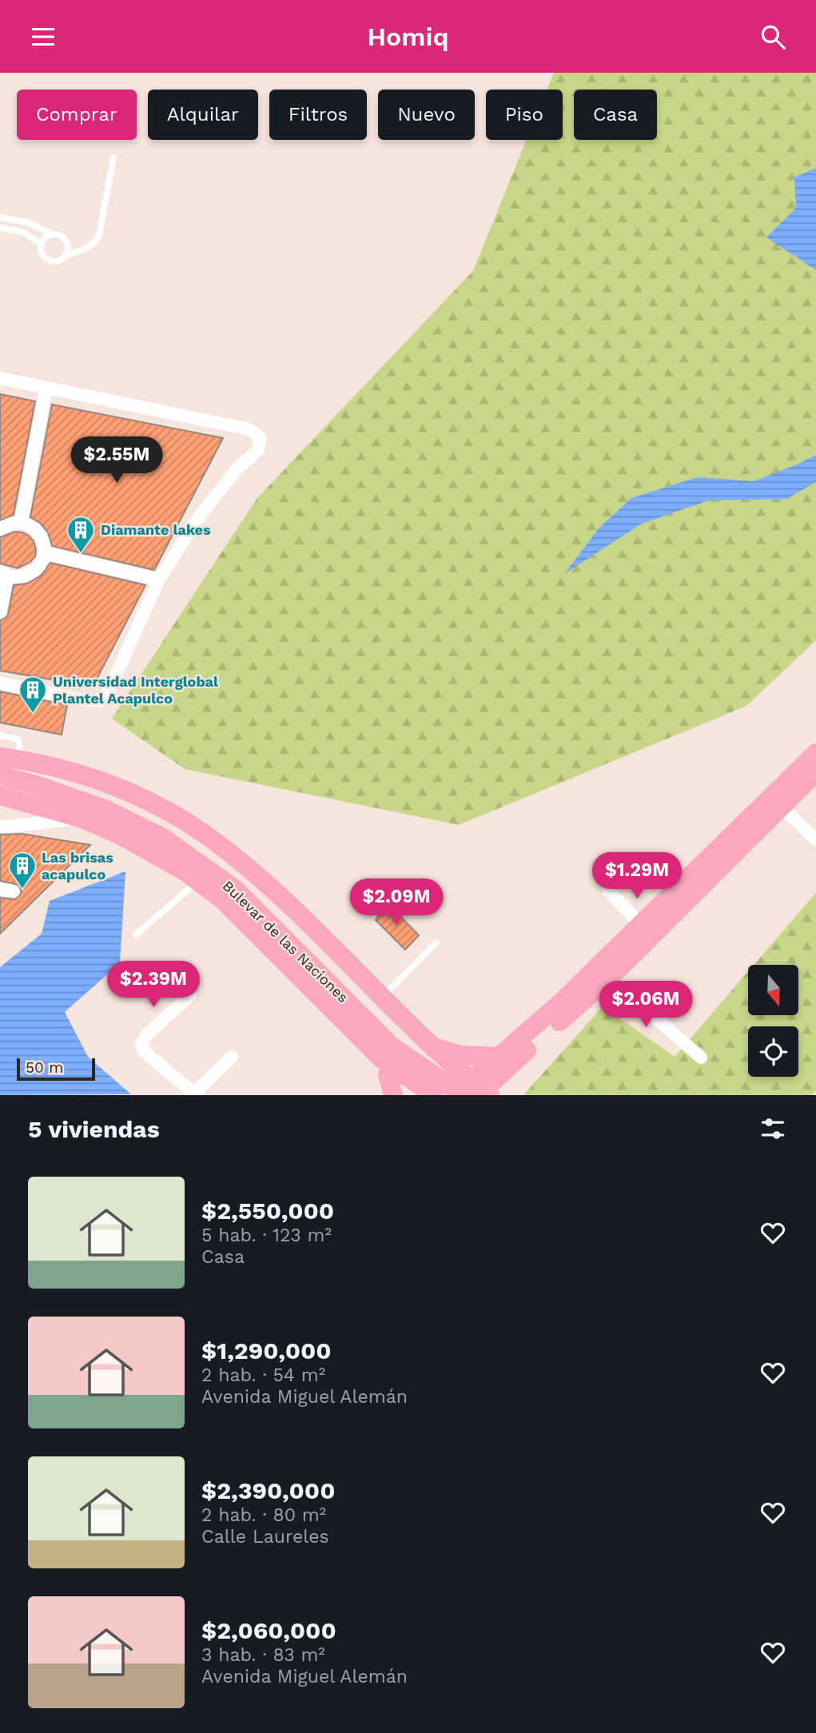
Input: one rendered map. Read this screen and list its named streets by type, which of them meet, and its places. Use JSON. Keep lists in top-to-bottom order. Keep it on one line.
{"streets":{"main road":["Bulevar de las Naciones"]},"places":{"building":["Diamante lakes","Universidad Interglobal Plantel Acapulco","Las brisas acapulco"]},"scale_bar":"50 m","north":"bottom","page":{"header":"Homiq","chip":["Comprar","Alquilar","Filtros","Nuevo","Piso","Casa"],"price":["$2.55M","$1.29M","$2.09M","$2.39M","$2.06M"],"scale":"50 m","heading":"5 viviendas","list":[{"name":"$2,550,000","note":"5 hab. · 123 m² · Casa"},{"name":"$1,290,000","note":"2 hab. · 54 m² · Avenida Miguel Alemán"},{"name":"$2,390,000","note":"2 hab. · 80 m² · Calle Laureles"},{"name":"$2,060,000","note":"3 hab. · 83 m² · Avenida Miguel Alemán"}]}}
